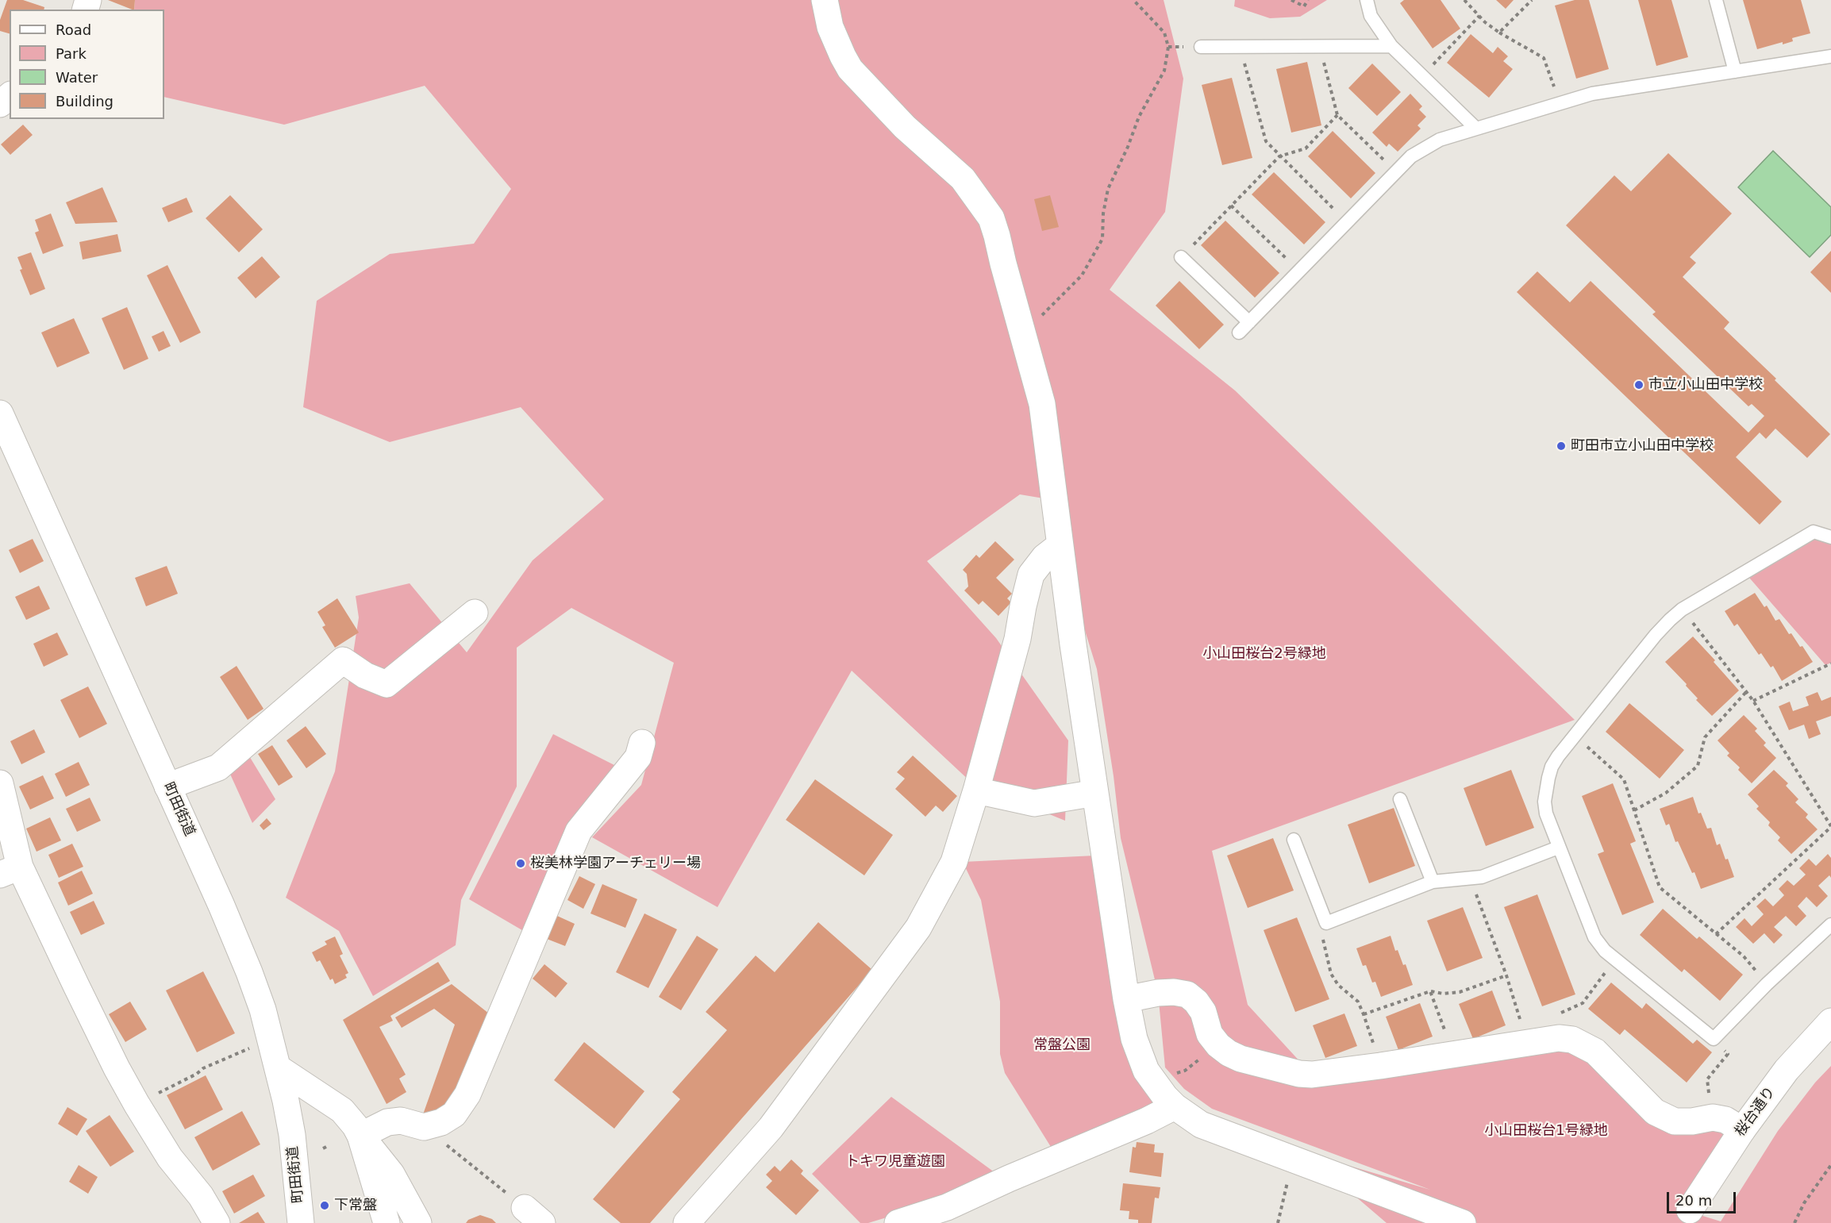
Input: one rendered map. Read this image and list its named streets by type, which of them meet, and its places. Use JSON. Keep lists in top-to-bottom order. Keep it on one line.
{"streets":{"street":["町田街道","桜台通り"]},"parks":["小山田桜台2号緑地","常盤公園","小山田桜台1号緑地","トキワ児童遊園"],"places":["市立小山田中学校","町田市立小山田中学校","桜美林学園アーチェリー場","下常盤"],"legend":["Road","Park","Water","Building"],"scale_bar":"20 m"}
